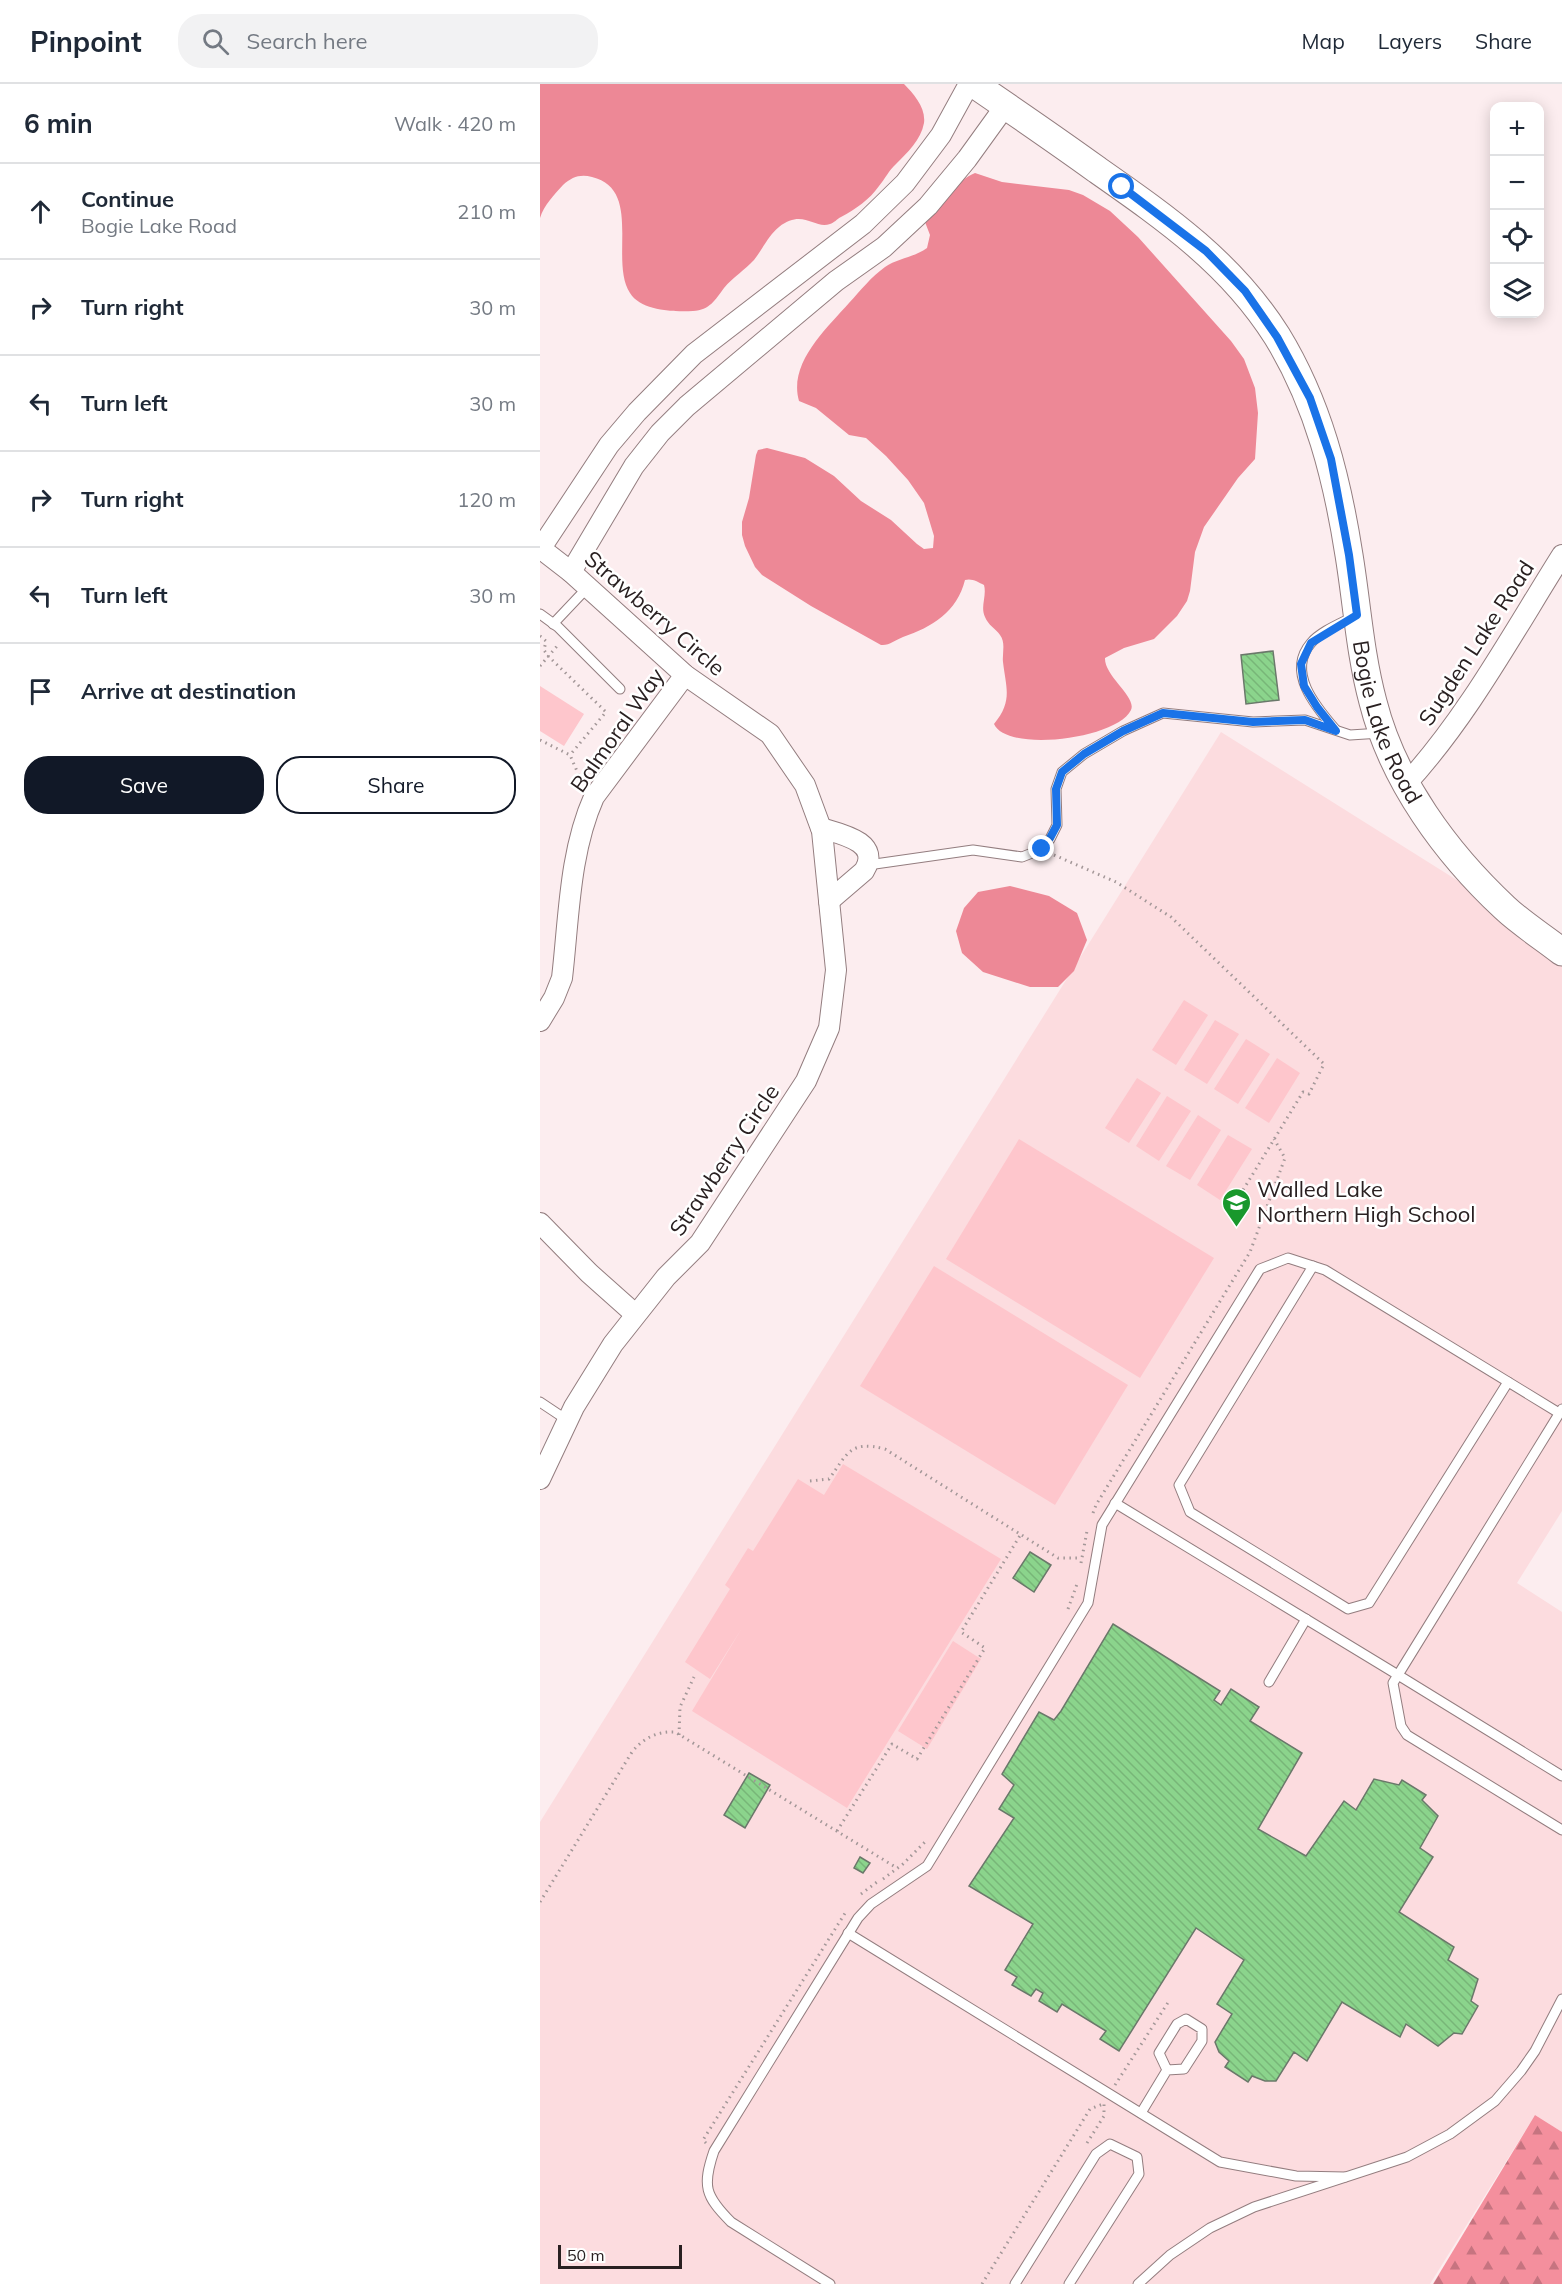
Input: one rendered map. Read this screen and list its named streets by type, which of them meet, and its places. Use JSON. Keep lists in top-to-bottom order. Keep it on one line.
{"streets":{"main road":["Bogie Lake Road"],"street":["Strawberry Circle","Sugden Lake Road","Balmoral Way"]},"crossings":[["Strawberry Circle","Balmoral Way"],["Sugden Lake Road","Bogie Lake Road"]],"places":{"school or university":["Walled Lake Northern High School"]},"scale_bar":"50 m","page":{"header":"Pinpoint","search":"Search here","nav":["Map","Layers","Share"],"heading":["6 min","Walk · 420 m"],"map_buttons":["+","−"],"list":[["Continue","Bogie Lake Road","210 m"],["Turn right","30 m"],["Turn left","30 m"],["Turn right","120 m"],["Turn left","30 m"],"Arrive at destination"],"buttons":["Save","Share"],"scale":"50 m"}}
